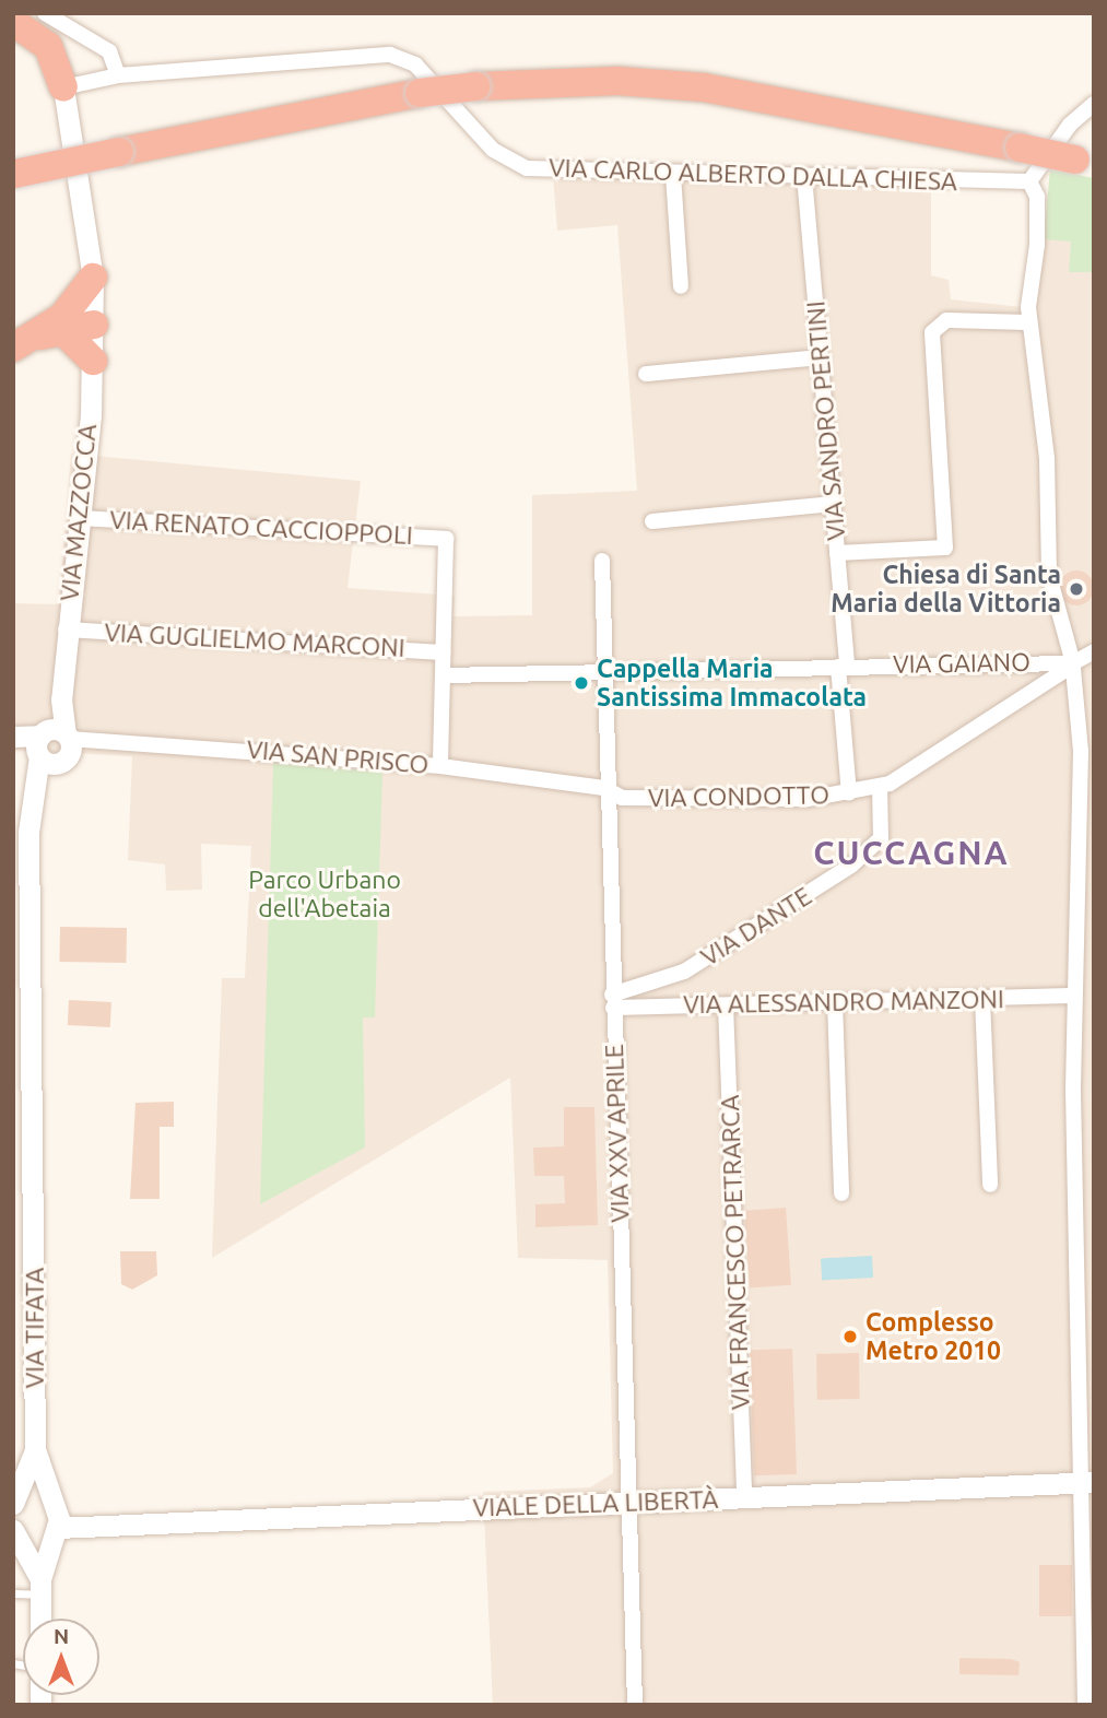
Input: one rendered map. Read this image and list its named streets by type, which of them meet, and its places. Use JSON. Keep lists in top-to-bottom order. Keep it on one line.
{"streets":{"street":["VIA CARLO ALBERTO DALLA CHIESA","VIA SANDRO PERTINI","VIA MAZZOCCA","VIA RENATO CACCIOPPOLI","VIA GUGLIELMO MARCONI","VIA GAIANO","VIA SAN PRISCO","VIA CONDOTTO","VIA DANTE","VIA ALESSANDRO MANZONI","VIA XXV APRILE","VIA FRANCESCO PETRARCA","VIA TIFATA","VIALE DELLA LIBERTÀ"]},"crossings":[["VIA CARLO ALBERTO DALLA CHIESA","VIA SANDRO PERTINI"],["VIA SANDRO PERTINI","VIA GAIANO"],["VIA SANDRO PERTINI","VIA CONDOTTO"],["VIA MAZZOCCA","VIA RENATO CACCIOPPOLI"],["VIA MAZZOCCA","VIA GUGLIELMO MARCONI"],["VIA MAZZOCCA","VIA SAN PRISCO"],["VIA MAZZOCCA","VIA TIFATA"],["VIA RENATO CACCIOPPOLI","VIA GUGLIELMO MARCONI"],["VIA GAIANO","VIA CONDOTTO"],["VIA GAIANO","VIA XXV APRILE"],["VIA SAN PRISCO","VIA CONDOTTO"],["VIA SAN PRISCO","VIA XXV APRILE"],["VIA SAN PRISCO","VIA TIFATA"],["VIA CONDOTTO","VIA DANTE"],["VIA CONDOTTO","VIA XXV APRILE"],["VIA DANTE","VIA ALESSANDRO MANZONI"],["VIA DANTE","VIA XXV APRILE"],["VIA ALESSANDRO MANZONI","VIA XXV APRILE"],["VIA ALESSANDRO MANZONI","VIA FRANCESCO PETRARCA"],["VIA XXV APRILE","VIALE DELLA LIBERTÀ"],["VIA FRANCESCO PETRARCA","VIALE DELLA LIBERTÀ"],["VIA TIFATA","VIALE DELLA LIBERTÀ"]],"districts":["CUCCAGNA"],"parks":["Parco Urbano dell'Abetaia"],"places":["Chiesa di Santa Maria della Vittoria","Cappella Maria Santissima Immacolata","Complesso Metro 2010"],"north":"top"}
